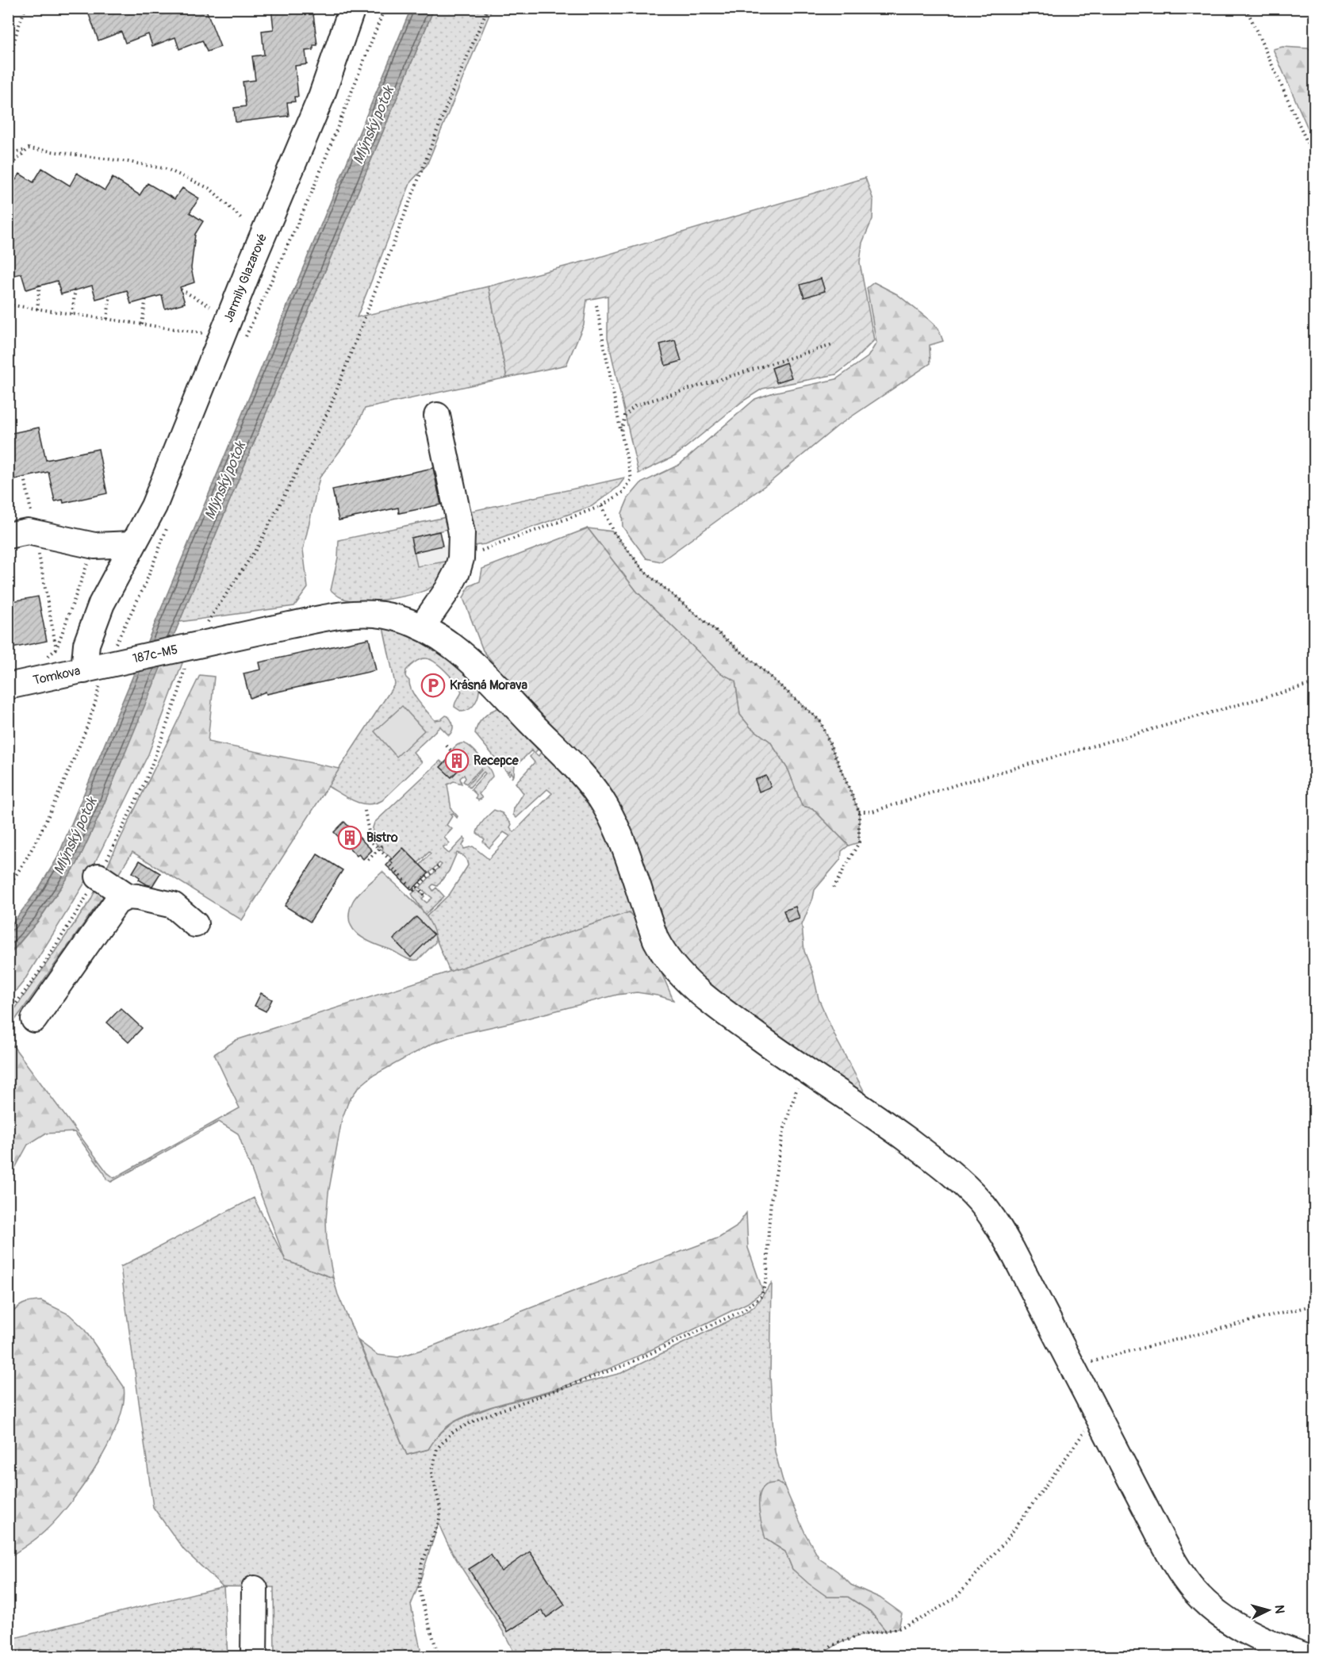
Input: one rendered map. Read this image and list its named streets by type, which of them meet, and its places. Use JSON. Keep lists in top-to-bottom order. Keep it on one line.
{"streets":{"street":["Jarmily Glazarové","187c-M5","Tomkova"]},"crossings":[["Jarmily Glazarové","187c-M5"],["Jarmily Glazarové","Tomkova"],["187c-M5","Tomkova"]],"water":["Mlýnský potok"],"places":{"parking":["Krásná Morava"],"building":["Recepce","Bistro"]},"north":"right"}
